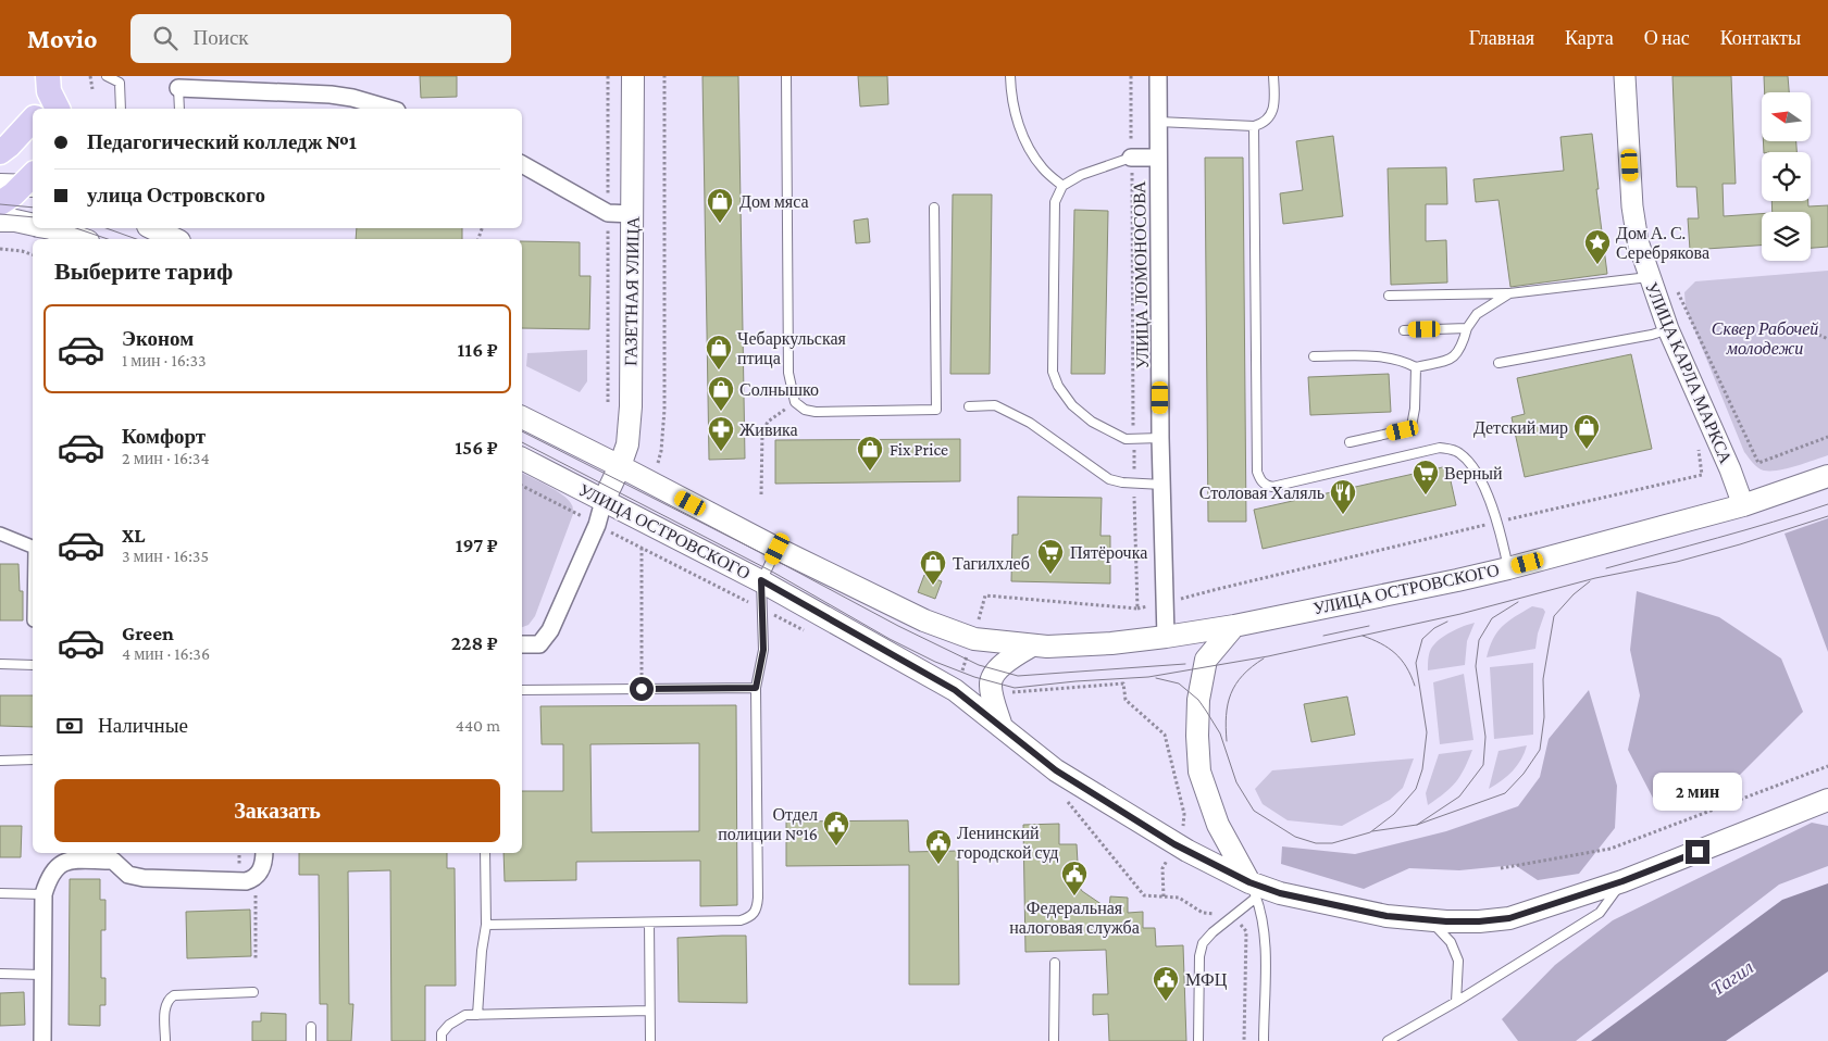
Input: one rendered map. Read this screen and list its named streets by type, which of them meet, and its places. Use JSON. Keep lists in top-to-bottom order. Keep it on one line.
{"streets":{"main road":["ГАЗЕТНАЯ УЛИЦА","УЛИЦА ОСТРОВСКОГО"],"street":["УЛИЦА ЛОМОНОСОВА","УЛИЦА КАРЛА МАРКСА"]},"crossings":[["УЛИЦА ЛОМОНОСОВА","УЛИЦА ОСТРОВСКОГО"],["ГАЗЕТНАЯ УЛИЦА","УЛИЦА ОСТРОВСКОГО"],["УЛИЦА КАРЛА МАРКСА","УЛИЦА ОСТРОВСКОГО"]],"water":["Тагил"],"parks":["Сквер Рабочей молодежи"],"places":{"shop":["Дом мяса","Чебаркульская птица","Солнышко","Детский мир","Fix Price","Тагилхлеб"],"place":["Дом А. С. Серебрякова"],"pharmacy":["Живика"],"supermarket":["Верный","Пятёрочка"],"restaurant":["Столовая Халяль"],"public building":["Отдел полиции №16","Ленинский городской суд","Федеральная налоговая служба","МФЦ"]},"north":"left","page":{"header":"Movio","search":"Поиск","nav":["Главная","Карта","О нас","Контакты"],"banner":["Педагогический колледж №1","улица Островского"],"heading":"Выберите тариф","list":[{"name":"Эконом","note":"1 мин · 16:33","value":"116 ₽"},{"name":"Комфорт","note":"2 мин · 16:34","value":"156 ₽"},{"name":"XL","note":"3 мин · 16:35","value":"197 ₽"},{"name":"Green","note":"4 мин · 16:36","value":"228 ₽"}],"pay":["Наличные","440 m"],"buttons":"Заказать","bubble":"2 мин"}}
